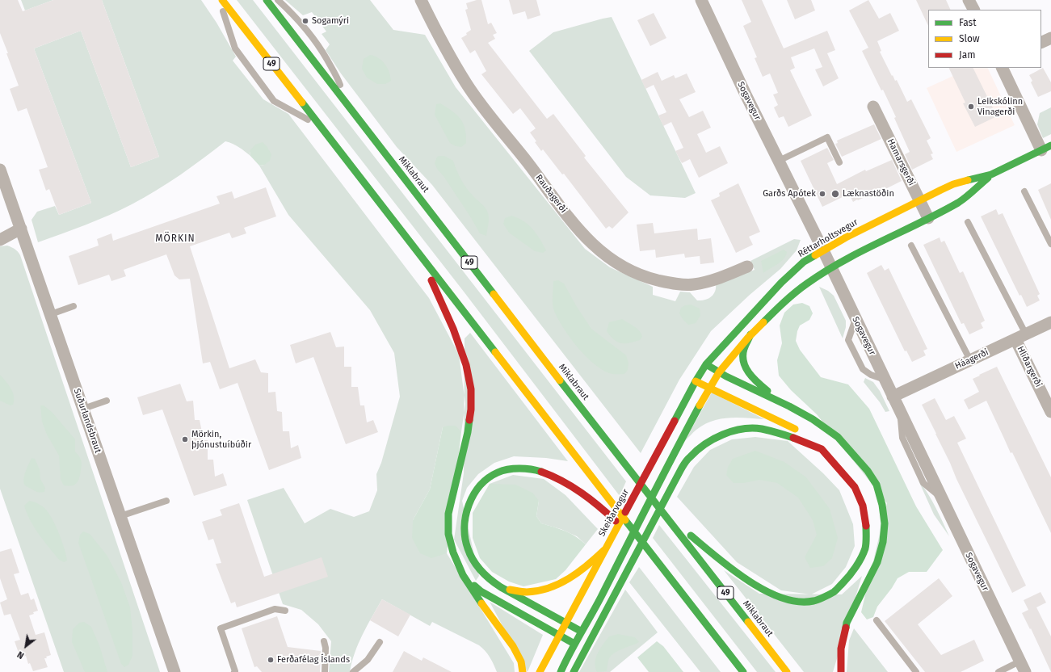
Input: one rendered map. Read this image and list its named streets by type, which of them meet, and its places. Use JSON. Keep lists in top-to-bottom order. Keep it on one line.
{"streets":{"main road":["49","Miklabraut","Réttarholtsvegur","Skeiðarvogur"],"street":["Sogavegur","Hamarsgerði","Rauðagerði","Háagerði","Hlíðargerði","Suðurlandsbraut"]},"crossings":[["Sogavegur","Réttarholtsvegur"],["Sogavegur","Háagerði"],["Hamarsgerði","Réttarholtsvegur"],["Réttarholtsvegur","Skeiðarvogur"],["Háagerði","Hlíðargerði"]],"districts":["MÖRKIN"],"places":["Sogamýri","Leikskólinn Vinagerði","Garðs Apótek","Læknastöðin","Mörkin, þjónustuíbúðir","Ferðafélag Íslands"],"legend":["Fast","Slow","Jam"],"north":"bottom left"}
